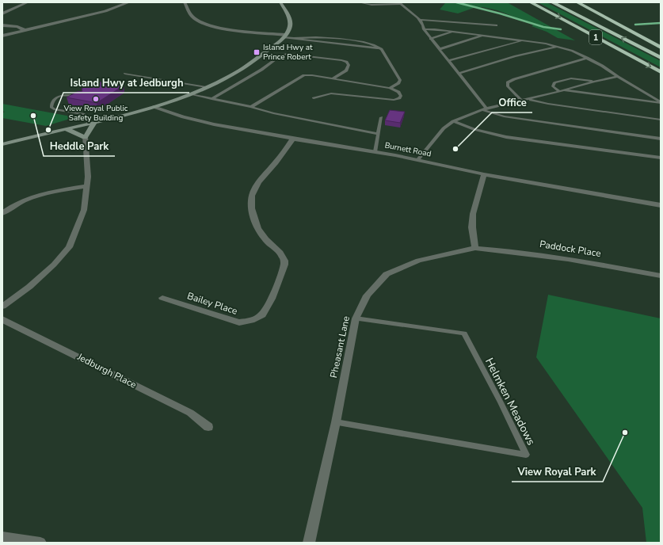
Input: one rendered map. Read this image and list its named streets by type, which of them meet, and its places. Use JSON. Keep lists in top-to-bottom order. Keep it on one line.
{"streets":{"highway":["1"],"street":["Burnett Road","Paddock Place","Bailey Place","Pheasant Lane","Jedburgh Place"],"lane":["Helmken Meadows"]},"crossings":[["Burnett Road","Bailey Place"],["Paddock Place","Pheasant Lane"],["Pheasant Lane","Helmken Meadows"]],"places":{"transit":["Island Hwy at Prince Robert"],"other":["View Royal Public Safety Building","Heddle Park","Island Hwy at Jedburgh","Office","View Royal Park"]}}
